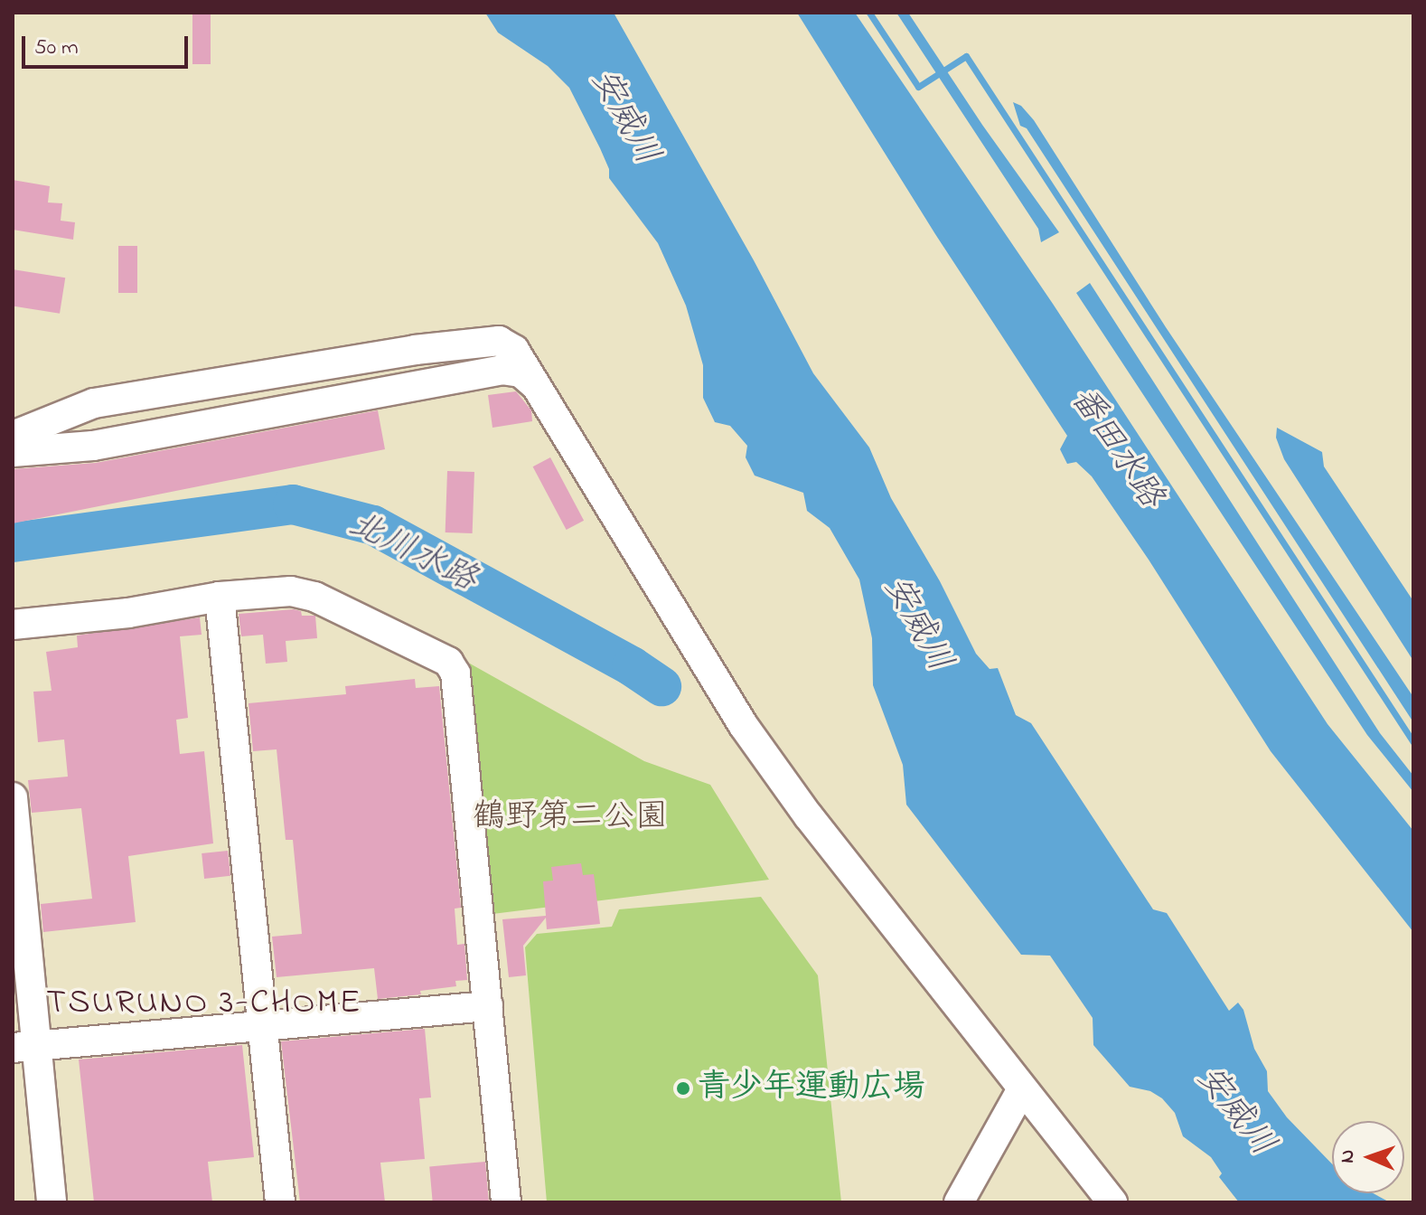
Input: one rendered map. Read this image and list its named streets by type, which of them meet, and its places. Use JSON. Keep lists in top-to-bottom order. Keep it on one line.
{"districts":["TSURUNO 3-CHOME"],"water":["安威川","番田水路","北川水路"],"parks":["鶴野第二公園"],"places":["青少年運動広場"],"scale_bar":"50 m","north":"left"}
